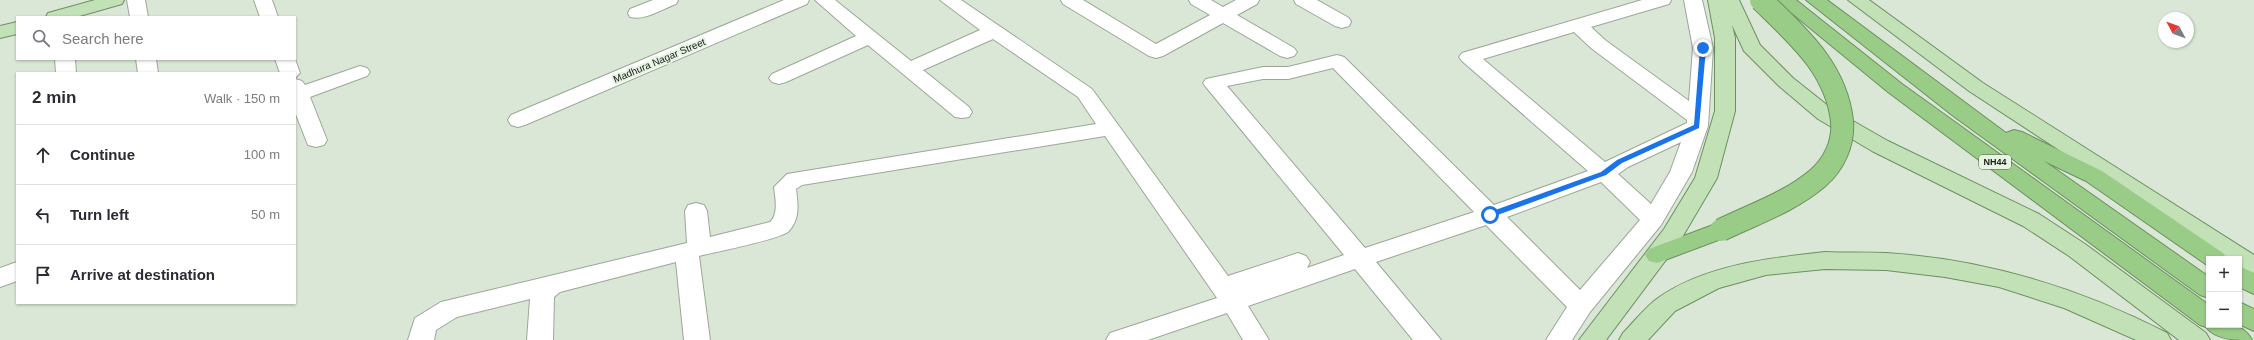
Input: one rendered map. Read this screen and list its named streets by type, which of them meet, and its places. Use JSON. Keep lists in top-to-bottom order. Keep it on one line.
{"streets":{"highway":["NH44"],"street":["Madhura Nagar Street"]},"north":"top left","page":{"search":"Search here","heading":["2 min","Walk · 150 m"],"list":[["Continue","100 m"],["Turn left","50 m"],"Arrive at destination"],"map_buttons":["+","−"]}}
